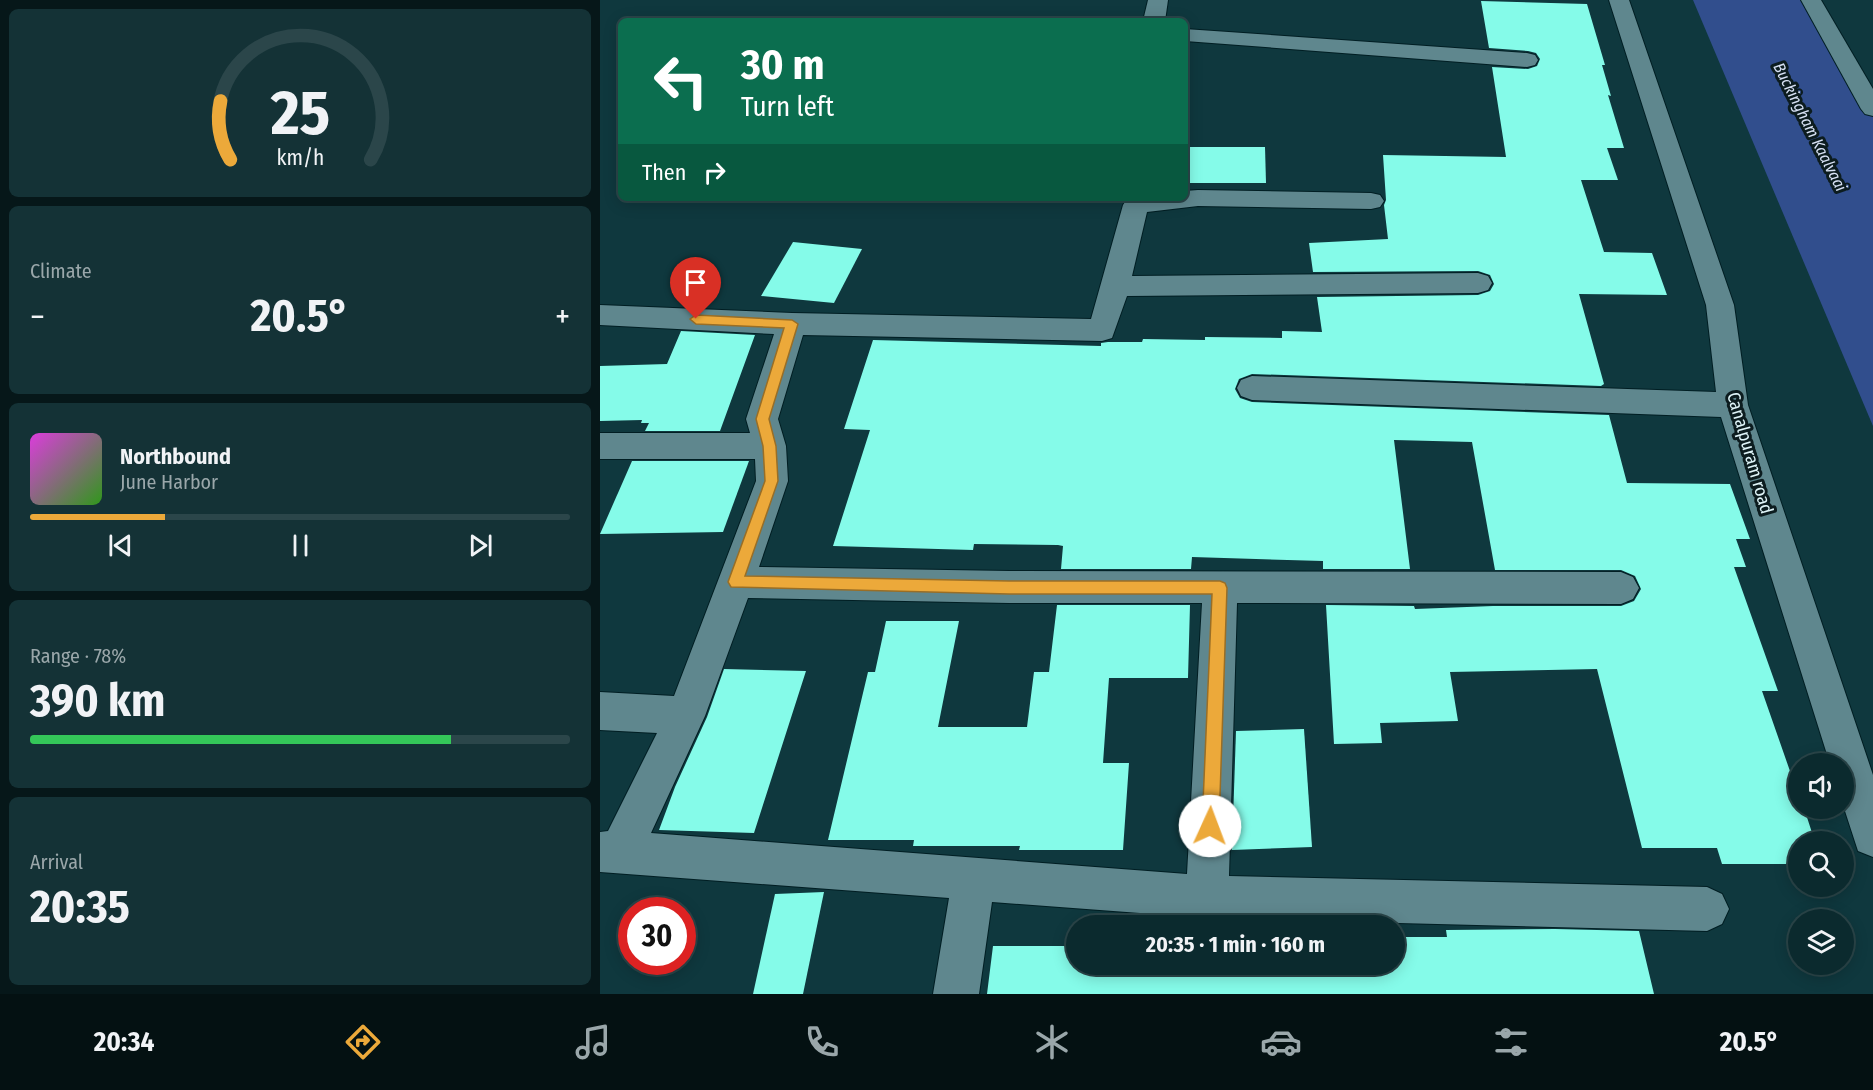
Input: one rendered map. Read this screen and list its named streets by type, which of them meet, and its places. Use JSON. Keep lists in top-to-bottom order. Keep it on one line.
{"streets":{"street":["Canalpuram road"]},"water":["Buckingham Kaalvaai"],"page":{"turn":["30 m","Turn left"],"then":"Then","tile":["Climate",["Range · 78%","390 km"],["Arrival","20:35"]],"heat":["−","20.5°","+"],"song":["Northbound","June Harbor"],"limit":"30","trip":"20:35 · 1 min · 160 m","tabs":["20:34","20.5°"],"gauge":["25","km/h"]}}
